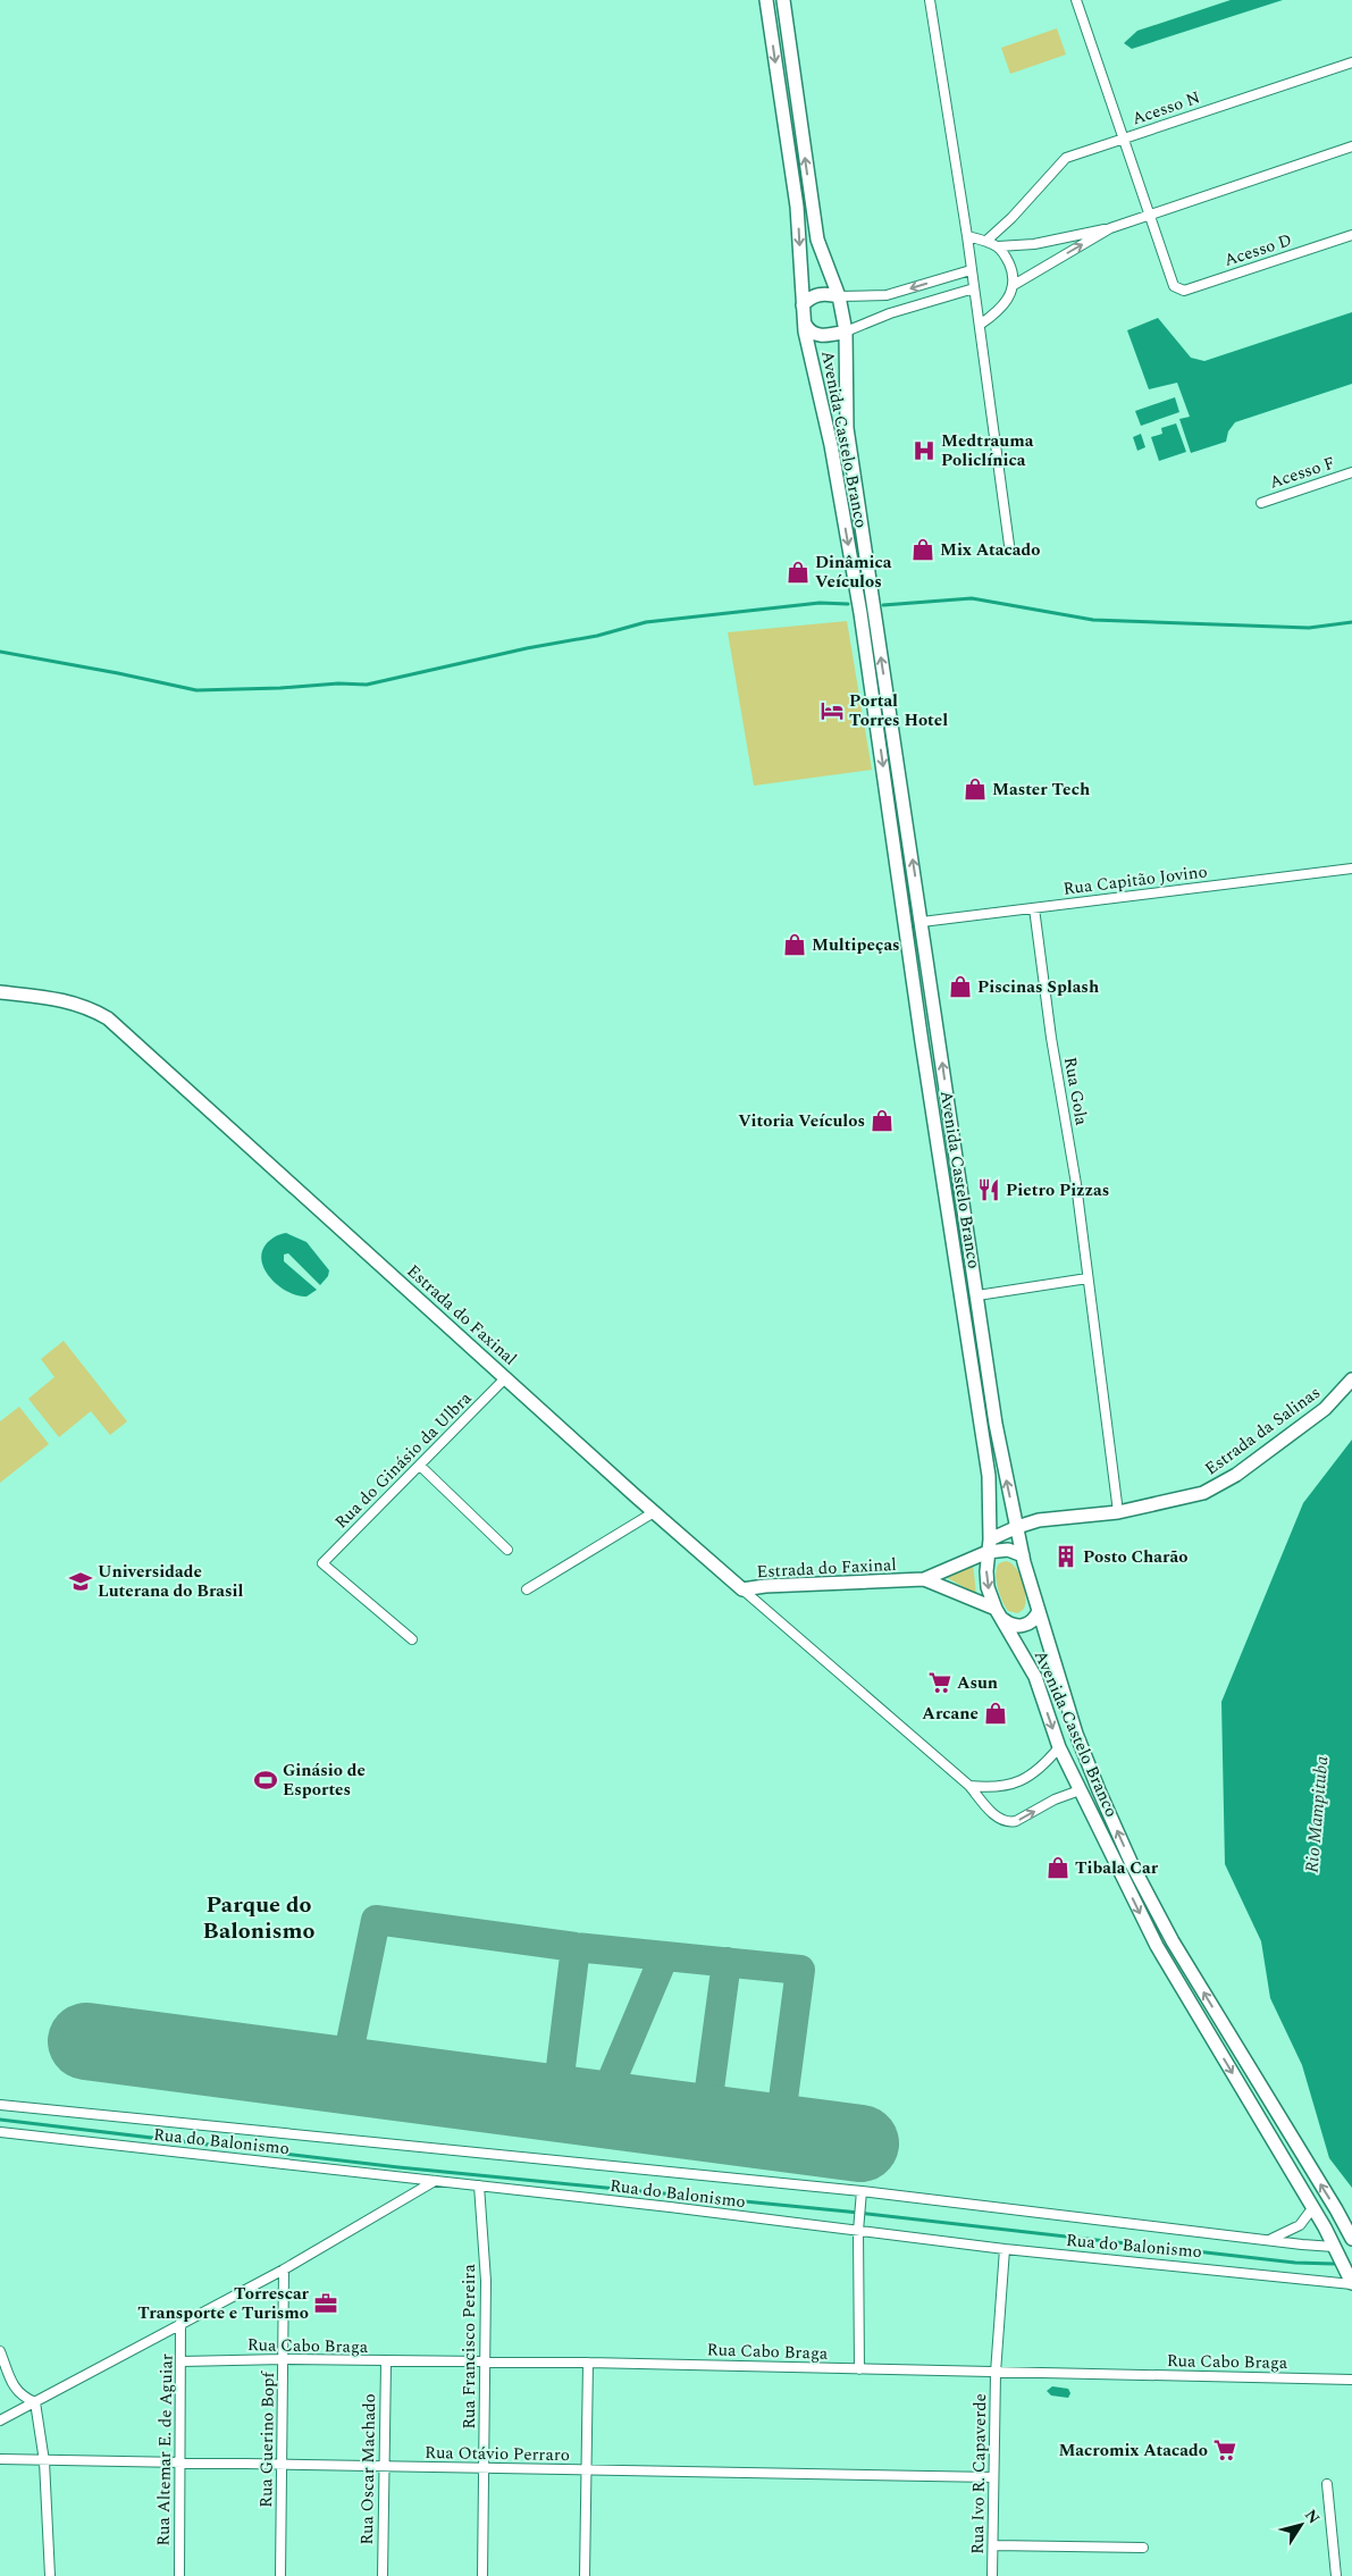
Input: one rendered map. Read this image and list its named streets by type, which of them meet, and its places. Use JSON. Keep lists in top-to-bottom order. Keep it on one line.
{"streets":{"main road":["Avenida Castelo Branco","Estrada do Faxinal","Estrada da Salinas"],"street":["Acesso N","Acesso D","Acesso F","Rua Capitão Jovino","Rua Gola","Rua do Ginásio da Ulbra","Rua do Balonismo","Rua Cabo Braga","Rua Francisco Pereira","Rua Guerino Bopf","Rua Altemar E. de Aguiar","Rua Otávio Perraro","Rua Oscar Machado","Rua Ivo R. Capaverde"]},"crossings":[["Avenida Castelo Branco","Rua Capitão Jovino"],["Avenida Castelo Branco","Estrada da Salinas"],["Avenida Castelo Branco","Rua do Balonismo"],["Rua Capitão Jovino","Rua Gola"],["Rua Gola","Estrada da Salinas"],["Estrada do Faxinal","Estrada da Salinas"],["Estrada do Faxinal","Rua do Ginásio da Ulbra"],["Rua do Balonismo","Rua Francisco Pereira"],["Rua do Balonismo","Rua Ivo R. Capaverde"],["Rua Cabo Braga","Rua Francisco Pereira"],["Rua Cabo Braga","Rua Guerino Bopf"],["Rua Cabo Braga","Rua Altemar E. de Aguiar"],["Rua Cabo Braga","Rua Oscar Machado"],["Rua Cabo Braga","Rua Ivo R. Capaverde"],["Rua Francisco Pereira","Rua Otávio Perraro"],["Rua Guerino Bopf","Rua Otávio Perraro"],["Rua Altemar E. de Aguiar","Rua Otávio Perraro"],["Rua Otávio Perraro","Rua Oscar Machado"],["Rua Otávio Perraro","Rua Ivo R. Capaverde"]],"districts":["Parque do Balonismo"],"water":["Rio Mampituba"],"places":{"hospital":["Medtrauma Policlínica"],"shop":["Mix Atacado","Dinâmica Veículos","Master Tech","Multipeças","Piscinas Splash","Vitoria Veículos","Arcane","Tibala Car"],"hotel":["Portal Torres Hotel"],"restaurant":["Pietro Pizzas"],"building":["Posto Charão"],"school or university":["Universidade Luterana do Brasil"],"supermarket":["Asun","Macromix Atacado"],"sports":["Ginásio de Esportes"],"office":["Torrescar Transporte e Turismo"]},"north":"top right"}
